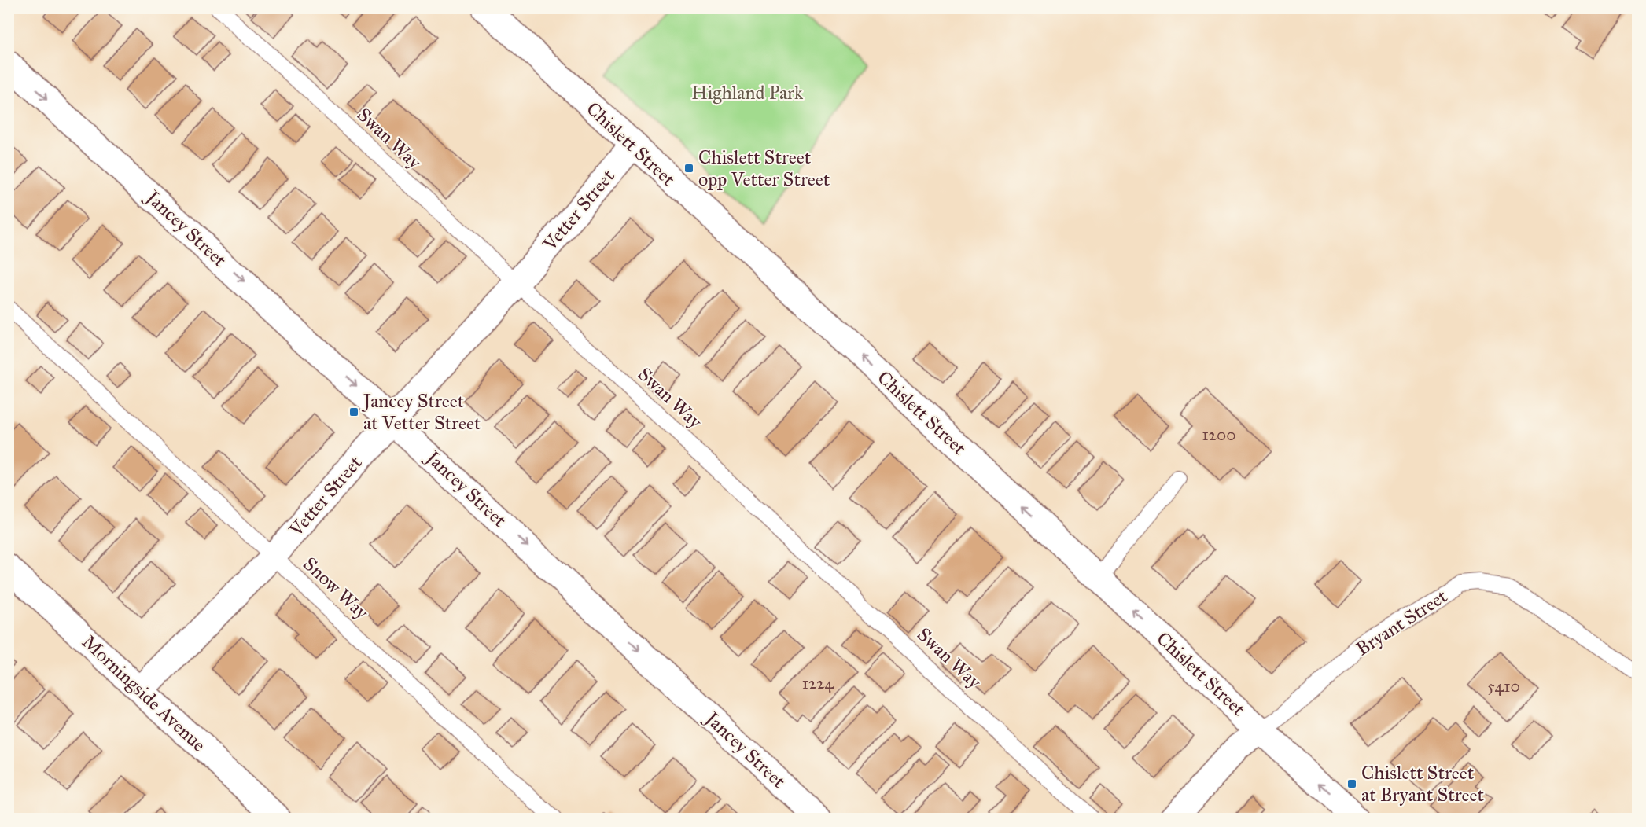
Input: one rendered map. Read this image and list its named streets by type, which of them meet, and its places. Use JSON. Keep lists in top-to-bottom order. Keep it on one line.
{"streets":{"street":["Chislett Street","Vetter Street","Jancey Street","Bryant Street","Morningside Avenue"],"lane":["Swan Way","Snow Way"]},"crossings":[["Swan Way","Vetter Street"],["Chislett Street","Vetter Street"],["Chislett Street","Bryant Street"],["Vetter Street","Jancey Street"],["Vetter Street","Snow Way"],["Vetter Street","Morningside Avenue"]],"one_way":["Chislett Street","Jancey Street"],"parks":["Highland Park"],"places":{"transit":["Chislett Street opp Vetter Street","Jancey Street at Vetter Street","Chislett Street at Bryant Street"]},"house_numbers":["1200","1224","5410"]}
